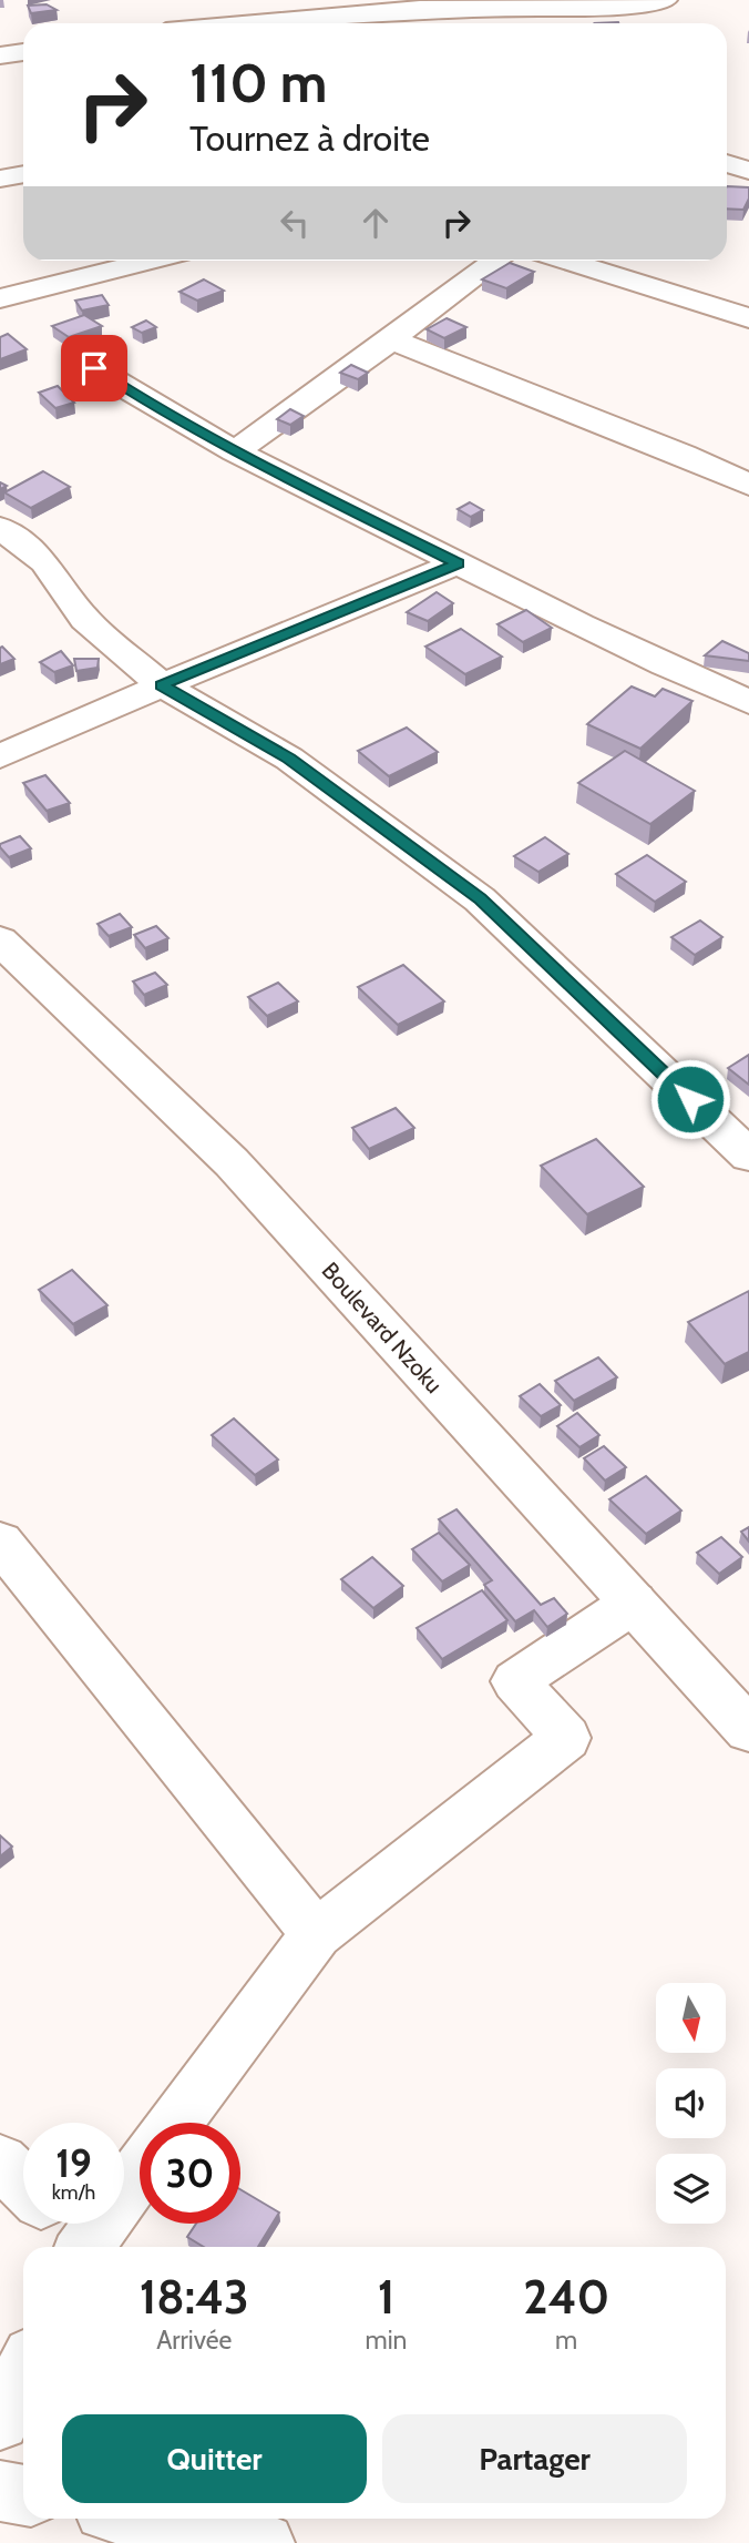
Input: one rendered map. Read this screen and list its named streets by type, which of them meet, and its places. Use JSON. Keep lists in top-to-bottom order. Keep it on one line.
{"streets":{"street":["Boulevard Nzoku"]},"north":"bottom","page":{"turn":["110 m","Tournez à droite"],"speed":"19 km/h","limit":"30","eta":["18:43","Arrivée","1","min","240","m"],"buttons":["Quitter","Partager"]}}
